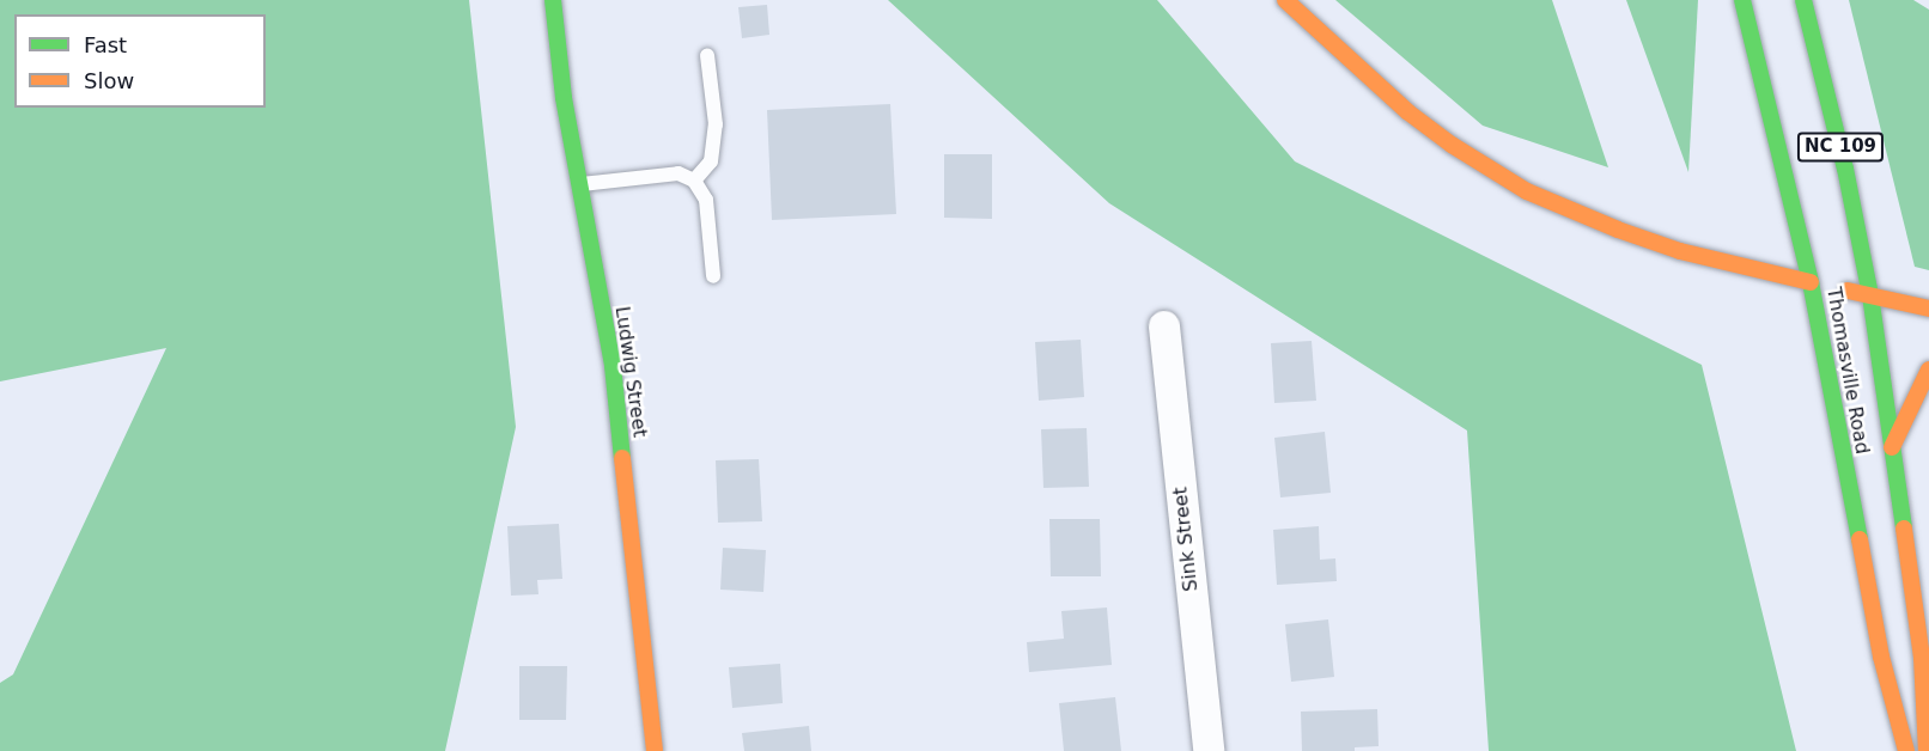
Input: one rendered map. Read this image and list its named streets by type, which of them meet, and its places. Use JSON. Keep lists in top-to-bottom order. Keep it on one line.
{"streets":{"main road":["NC 109","Thomasville Road","Ludwig Street"],"street":["Sink Street"]},"legend":["Fast","Slow"]}
